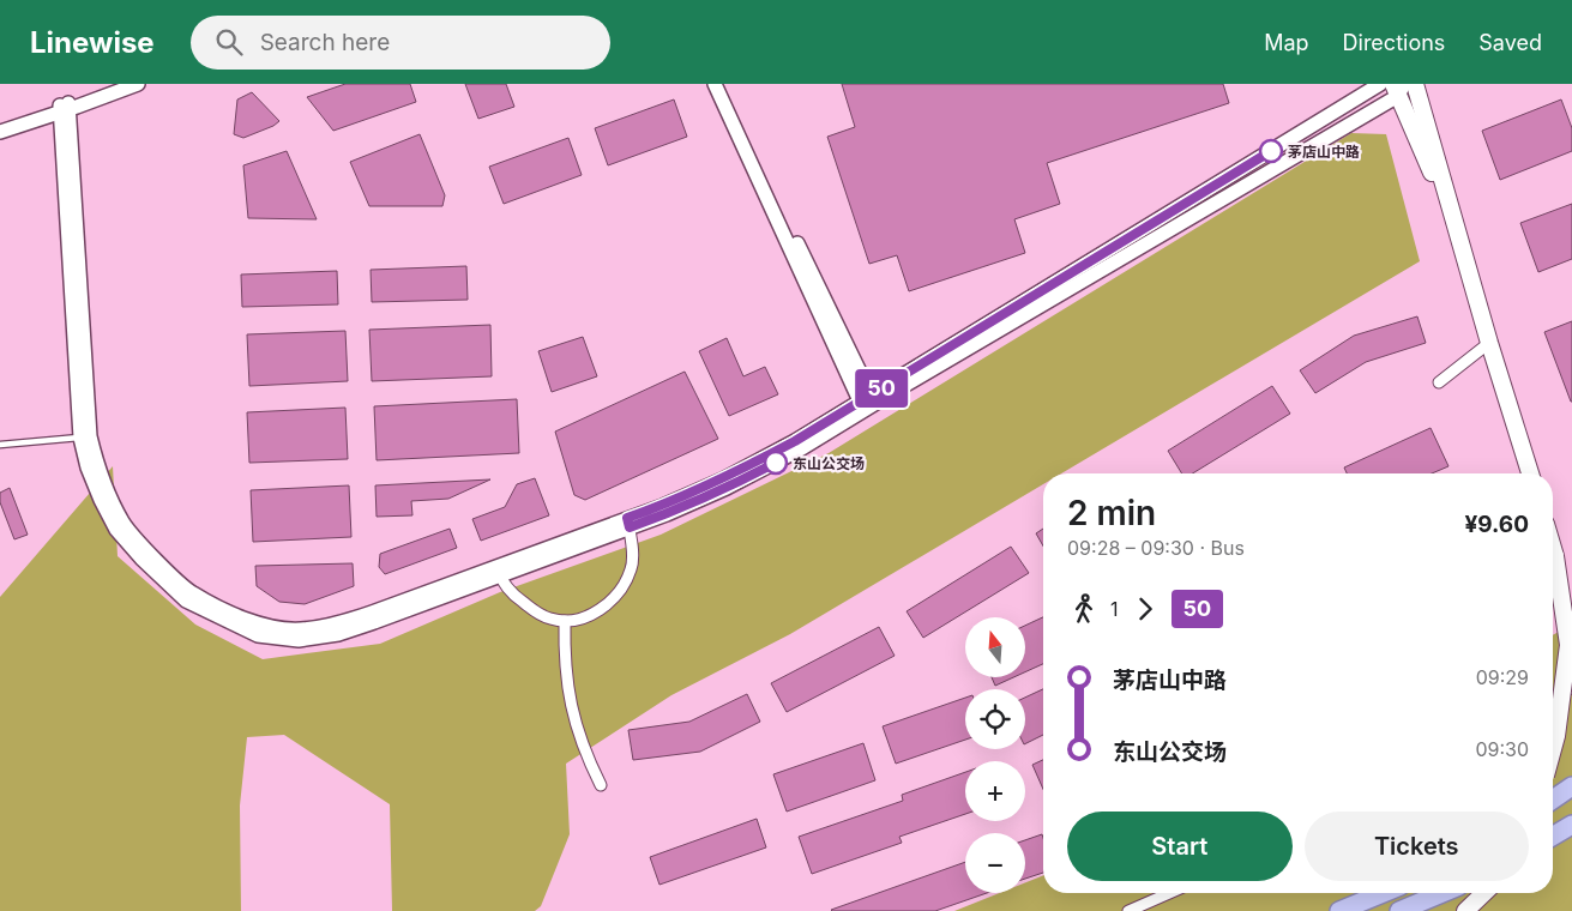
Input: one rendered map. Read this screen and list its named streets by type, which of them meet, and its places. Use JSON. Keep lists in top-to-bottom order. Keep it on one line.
{"places":["茅店山中路","东山公交场"],"lines":["bus line 50"],"north":"top","page":{"header":"Linewise","search":"Search here","nav":["Map","Directions","Saved"],"on_map":"50","heading":["2 min","09:28 – 09:30 · Bus","¥9.60"],"legs":["1","50"],"map_buttons":["+","−"],"list":[{"name":"茅店山中路","value":"09:29"},{"name":"东山公交场","value":"09:30"}],"buttons":["Start","Tickets"]}}
